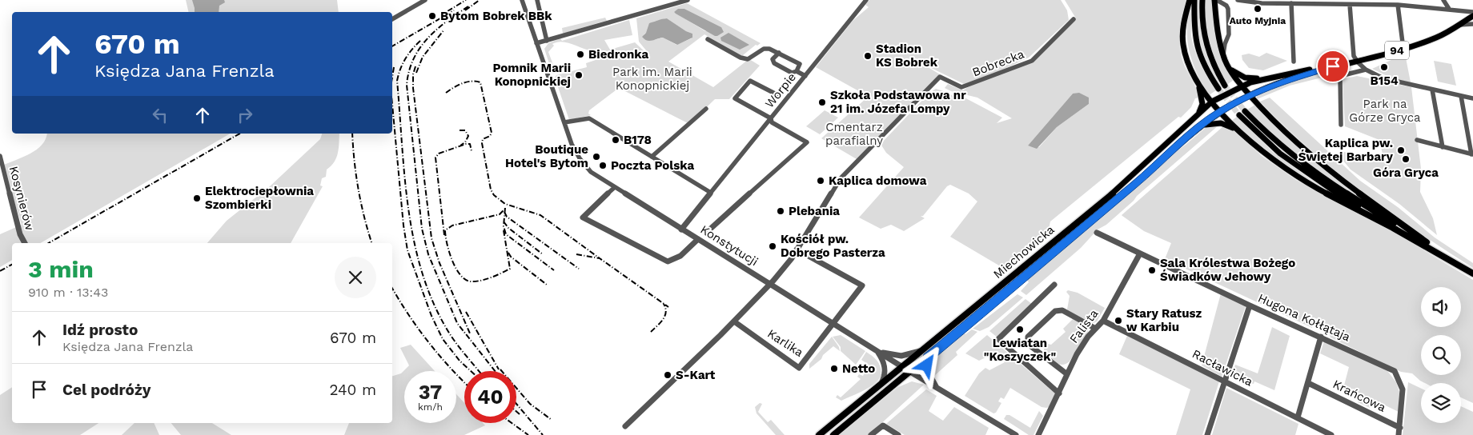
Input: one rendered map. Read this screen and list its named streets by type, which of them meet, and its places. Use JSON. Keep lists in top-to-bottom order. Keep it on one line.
{"streets":{"main road":["94","Miechowicka"],"street":["Bobrecka","Worpie","Kosynierów","Konstytucji","Hugona Kołłątaja","Falista","Karlika","Racławicka","Krańcowa"]},"crossings":[["94","Miechowicka"],["Bobrecka","Karlika"],["Worpie","Konstytucji"],["Konstytucji","Miechowicka"],["Konstytucji","Karlika"],["Hugona Kołłątaja","Falista"],["Hugona Kołłątaja","Krańcowa"],["Falista","Racławicka"]],"parks":["Park im. Marii Konopnickiej","Park na Górze Gryca","Cmentarz parafialny"],"places":["Auto Myjnia","Bytom Bobrek BBk","Biedronka","Stadion KS Bobrek","B154","Pomnik Marii Konopnickiej","Szkoła Podstawowa nr 21 im. Józefa Lompy","B178","Kaplica pw. Świętej Barbary","Boutique Hotel's Bytom","Góra Gryca","Poczta Polska","Kaplica domowa","Elektrociepłownia Szombierki","Plebania","Kościół pw. Dobrego Pasterza","Sala Królestwa Bożego Świadków Jehowy","Stary Ratusz w Karbiu","Lewiatan \"Koszyczek\"","Netto","S-Kart"],"page":{"turn":["670 m","Księdza Jana Frenzla"],"heading":["3 min","910 m · 13:43"],"list":[{"name":"Idź prosto","note":"Księdza Jana Frenzla","value":"670 m"},{"name":"Cel podróży","value":"240 m"}],"speed":"37 km/h","limit":"40"}}
